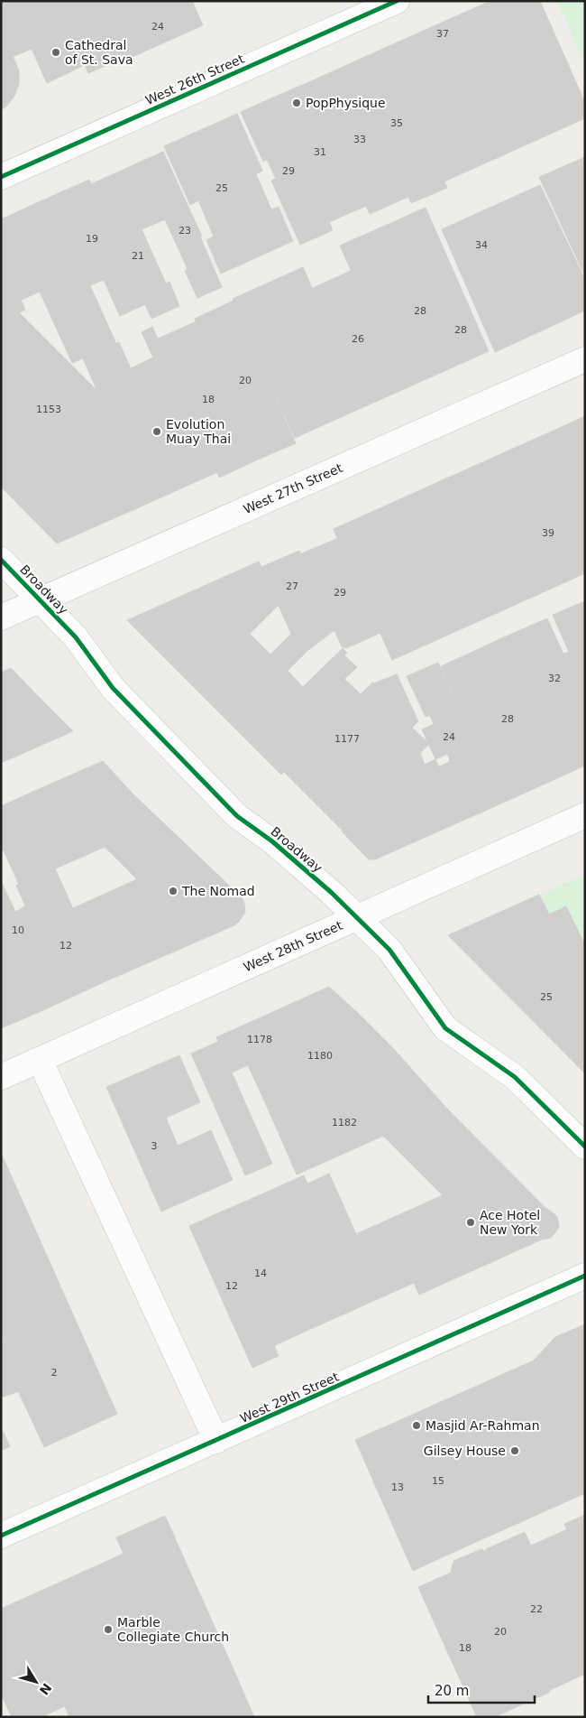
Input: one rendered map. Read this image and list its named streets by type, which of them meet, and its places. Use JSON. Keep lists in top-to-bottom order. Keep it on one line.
{"streets":{"street":["West 26th Street","West 27th Street","Broadway","West 28th Street","West 29th Street"]},"crossings":[["West 27th Street","Broadway"],["Broadway","West 28th Street"]],"places":["Cathedral of St. Sava","PopPhysique","Evolution Muay Thai","The Nomad","Ace Hotel New York","Masjid Ar-Rahman","Gilsey House","Marble Collegiate Church"],"house_numbers":["24","37","35","33","31","29","25","23","19","34","21","28","28","26","20","18","1153","39","27","29","32","28","24","1177","10","12","25","1178","1180","1182","3","14","12","2","15","13","22","20","18"],"scale_bar":"20 m","north":"bottom right"}
